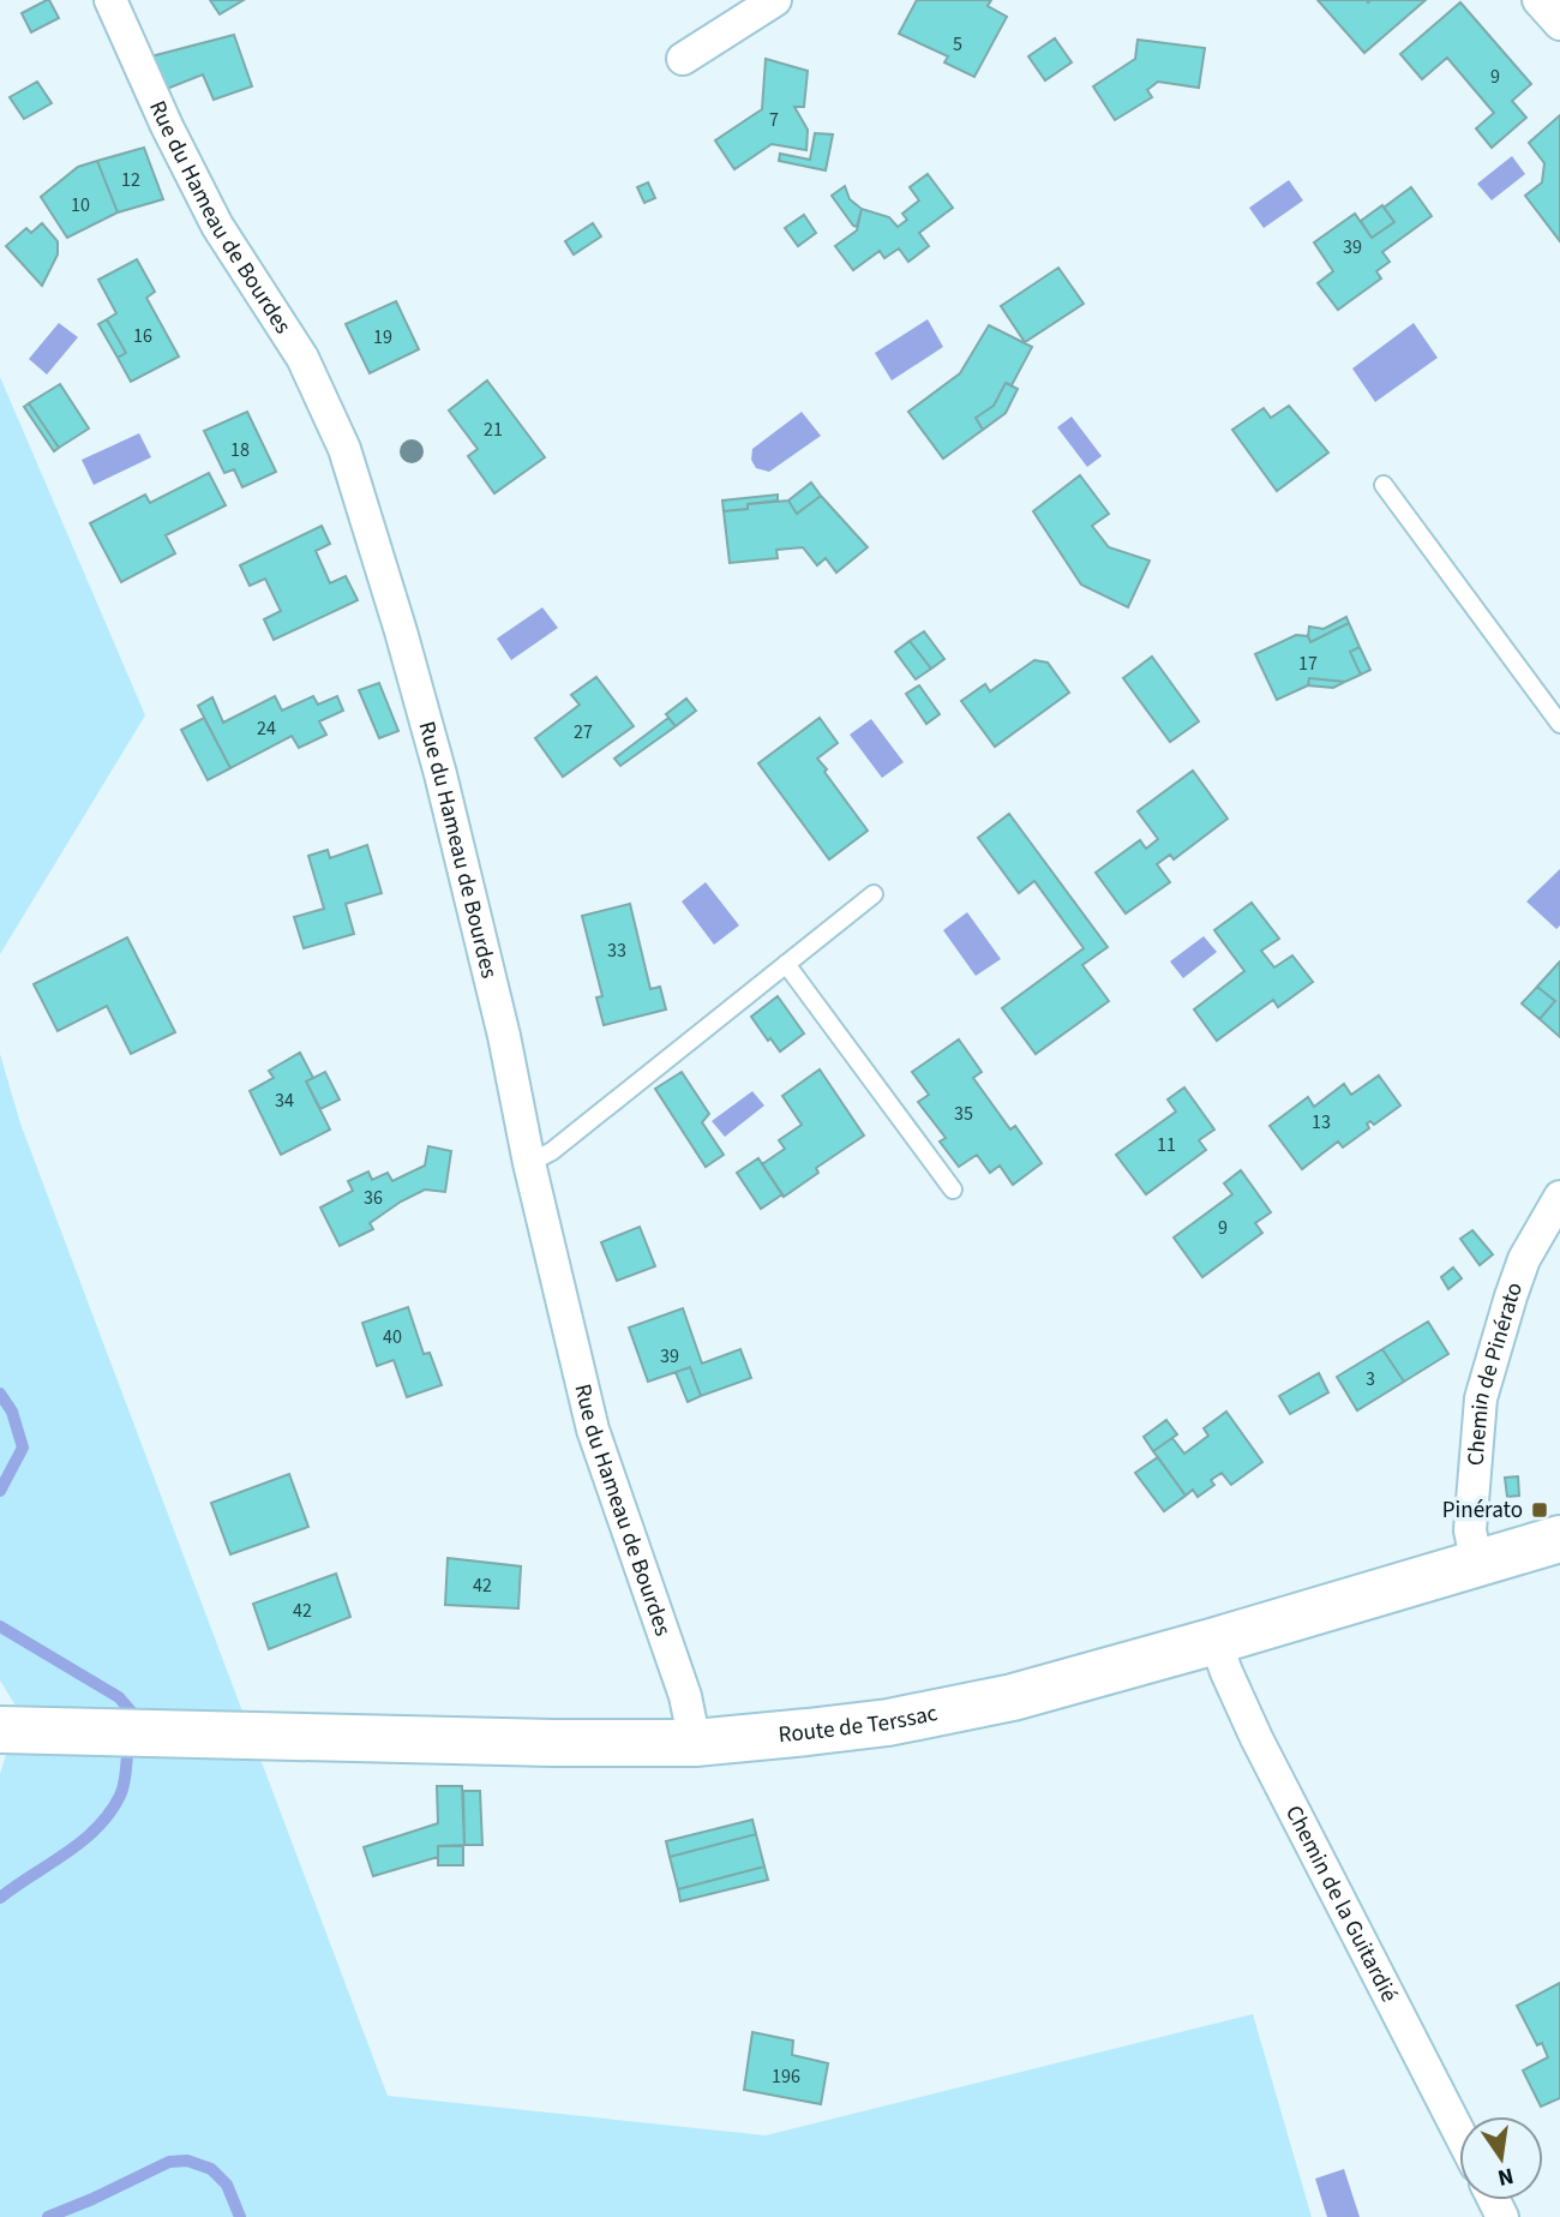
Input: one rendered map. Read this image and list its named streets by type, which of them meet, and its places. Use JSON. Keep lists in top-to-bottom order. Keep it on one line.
{"streets":{"street":["Rue du Hameau de Bourdes","Chemin de Pinérato","Route de Terssac","Chemin de la Guitardié"]},"crossings":[["Rue du Hameau de Bourdes","Route de Terssac"],["Chemin de Pinérato","Route de Terssac"],["Route de Terssac","Chemin de la Guitardié"]],"places":{"transit":["Pinérato"]},"house_numbers":["5","9","7","12","10","39","16","19","21","18","17","24","27","33","34","35","13","11","36","9","40","39","3","42","42","196"],"north":"bottom"}
